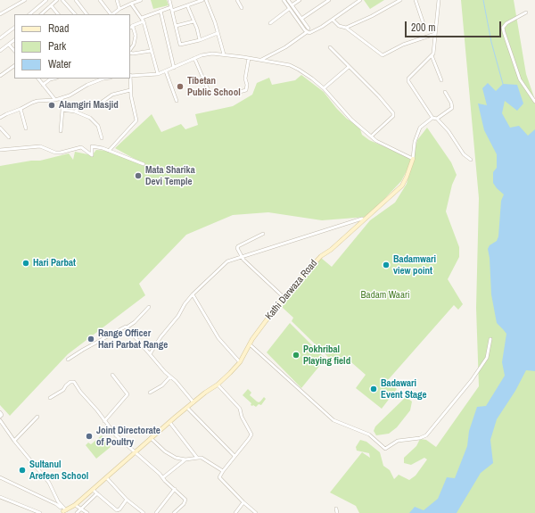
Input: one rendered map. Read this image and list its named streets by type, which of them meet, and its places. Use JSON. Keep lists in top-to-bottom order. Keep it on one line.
{"streets":{"street":["Kathi Darwaza Road"]},"parks":["Badam Waari"],"places":["Tibetan Public School","Alamgiri Masjid","Mata Sharika Devi Temple","Hari Parbat","Badamwari view point","Range Officer Hari Parbat Range","Pokhribal Playing field","Badawari Event Stage","Joint Directorate of Poultry","Sultanul Arefeen School"],"legend":["Road","Park","Water"],"scale_bar":"200 m"}
